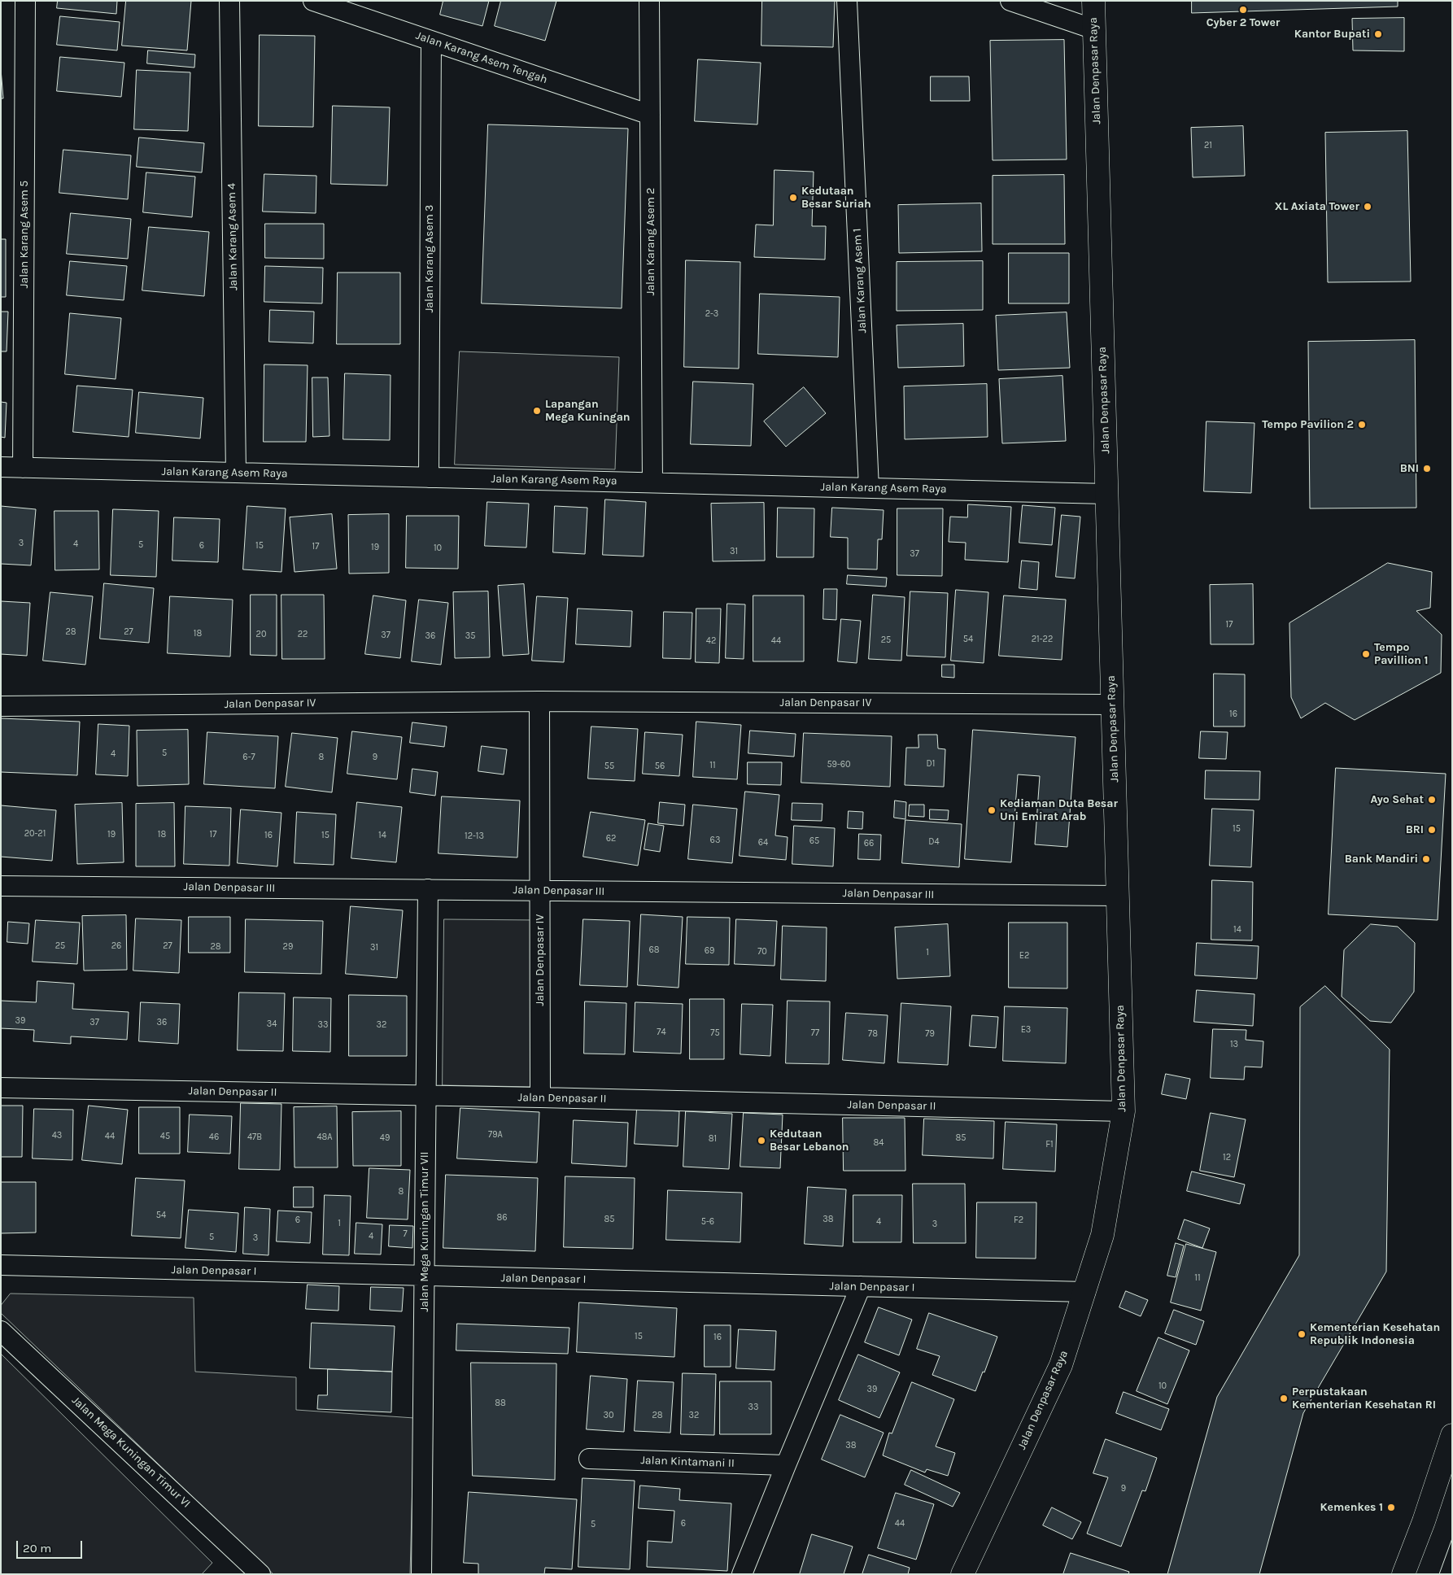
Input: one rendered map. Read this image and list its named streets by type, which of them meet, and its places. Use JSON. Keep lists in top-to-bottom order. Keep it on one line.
{"streets":{"street":["Jalan Karang Asem Tengah","Jalan Denpasar Raya","Jalan Karang Asem 5","Jalan Karang Asem 4","Jalan Karang Asem 2","Jalan Karang Asem 3","Jalan Karang Asem 1","Jalan Karang Asem Raya","Jalan Denpasar IV","Jalan Denpasar III","Jalan Denpasar II","Jalan Mega Kuningan Timur VII","Jalan Denpasar I","Jalan Mega Kuningan Timur VI","Jalan Kintamani II"]},"crossings":[["Jalan Karang Asem Tengah","Jalan Karang Asem 2"],["Jalan Karang Asem Tengah","Jalan Karang Asem 3"],["Jalan Denpasar Raya","Jalan Karang Asem Raya"],["Jalan Denpasar Raya","Jalan Denpasar IV"],["Jalan Denpasar Raya","Jalan Denpasar III"],["Jalan Denpasar Raya","Jalan Denpasar II"],["Jalan Denpasar Raya","Jalan Denpasar I"],["Jalan Karang Asem 5","Jalan Karang Asem Raya"],["Jalan Karang Asem 4","Jalan Karang Asem Raya"],["Jalan Karang Asem 2","Jalan Karang Asem Raya"],["Jalan Karang Asem 3","Jalan Karang Asem Raya"],["Jalan Karang Asem 1","Jalan Karang Asem Raya"],["Jalan Denpasar IV","Jalan Denpasar III"],["Jalan Denpasar IV","Jalan Denpasar II"],["Jalan Denpasar III","Jalan Mega Kuningan Timur VII"],["Jalan Denpasar II","Jalan Mega Kuningan Timur VII"],["Jalan Mega Kuningan Timur VII","Jalan Denpasar I"]],"places":["Cyber 2 Tower","Kantor Bupati","Kedutaan Besar Suriah","XL Axiata Tower","Lapangan Mega Kuningan","Tempo Pavilion 2","BNI","Tempo Pavillion 1","Ayo Sehat","Kediaman Duta Besar Uni Emirat Arab","BRI","Bank Mandiri","Kedutaan Besar Lebanon","Kementerian Kesehatan Republik Indonesia","Perpustakaan Kementerian Kesehatan RI","Kemenkes 1"],"house_numbers":["21","2-3","3","4","5","6","15","17","19","10","31","37","17","28","27","18","20","22","37","36","35","54","21-22","25","42","44","16","5","4","6-7","8","9","D1","59-60","11","55","56","15","20-21","19","18","17","16","15","14","12-13","62","63","65","D4","64","66","14","25","26","27","28","29","31","68","69","70","1","E2","39","37","36","34","33","32","E3","74","75","77","78","79","13","79A","43","44","45","46","47B","48A","49","85","81","84","F1","12","8","54","86","85","38","6","F2","5-6","4","1","3","7","4","5","3","11","15","16","10","39","88","33","30","28","32","38","9","6","44","5"],"scale_bar":"20 m"}
